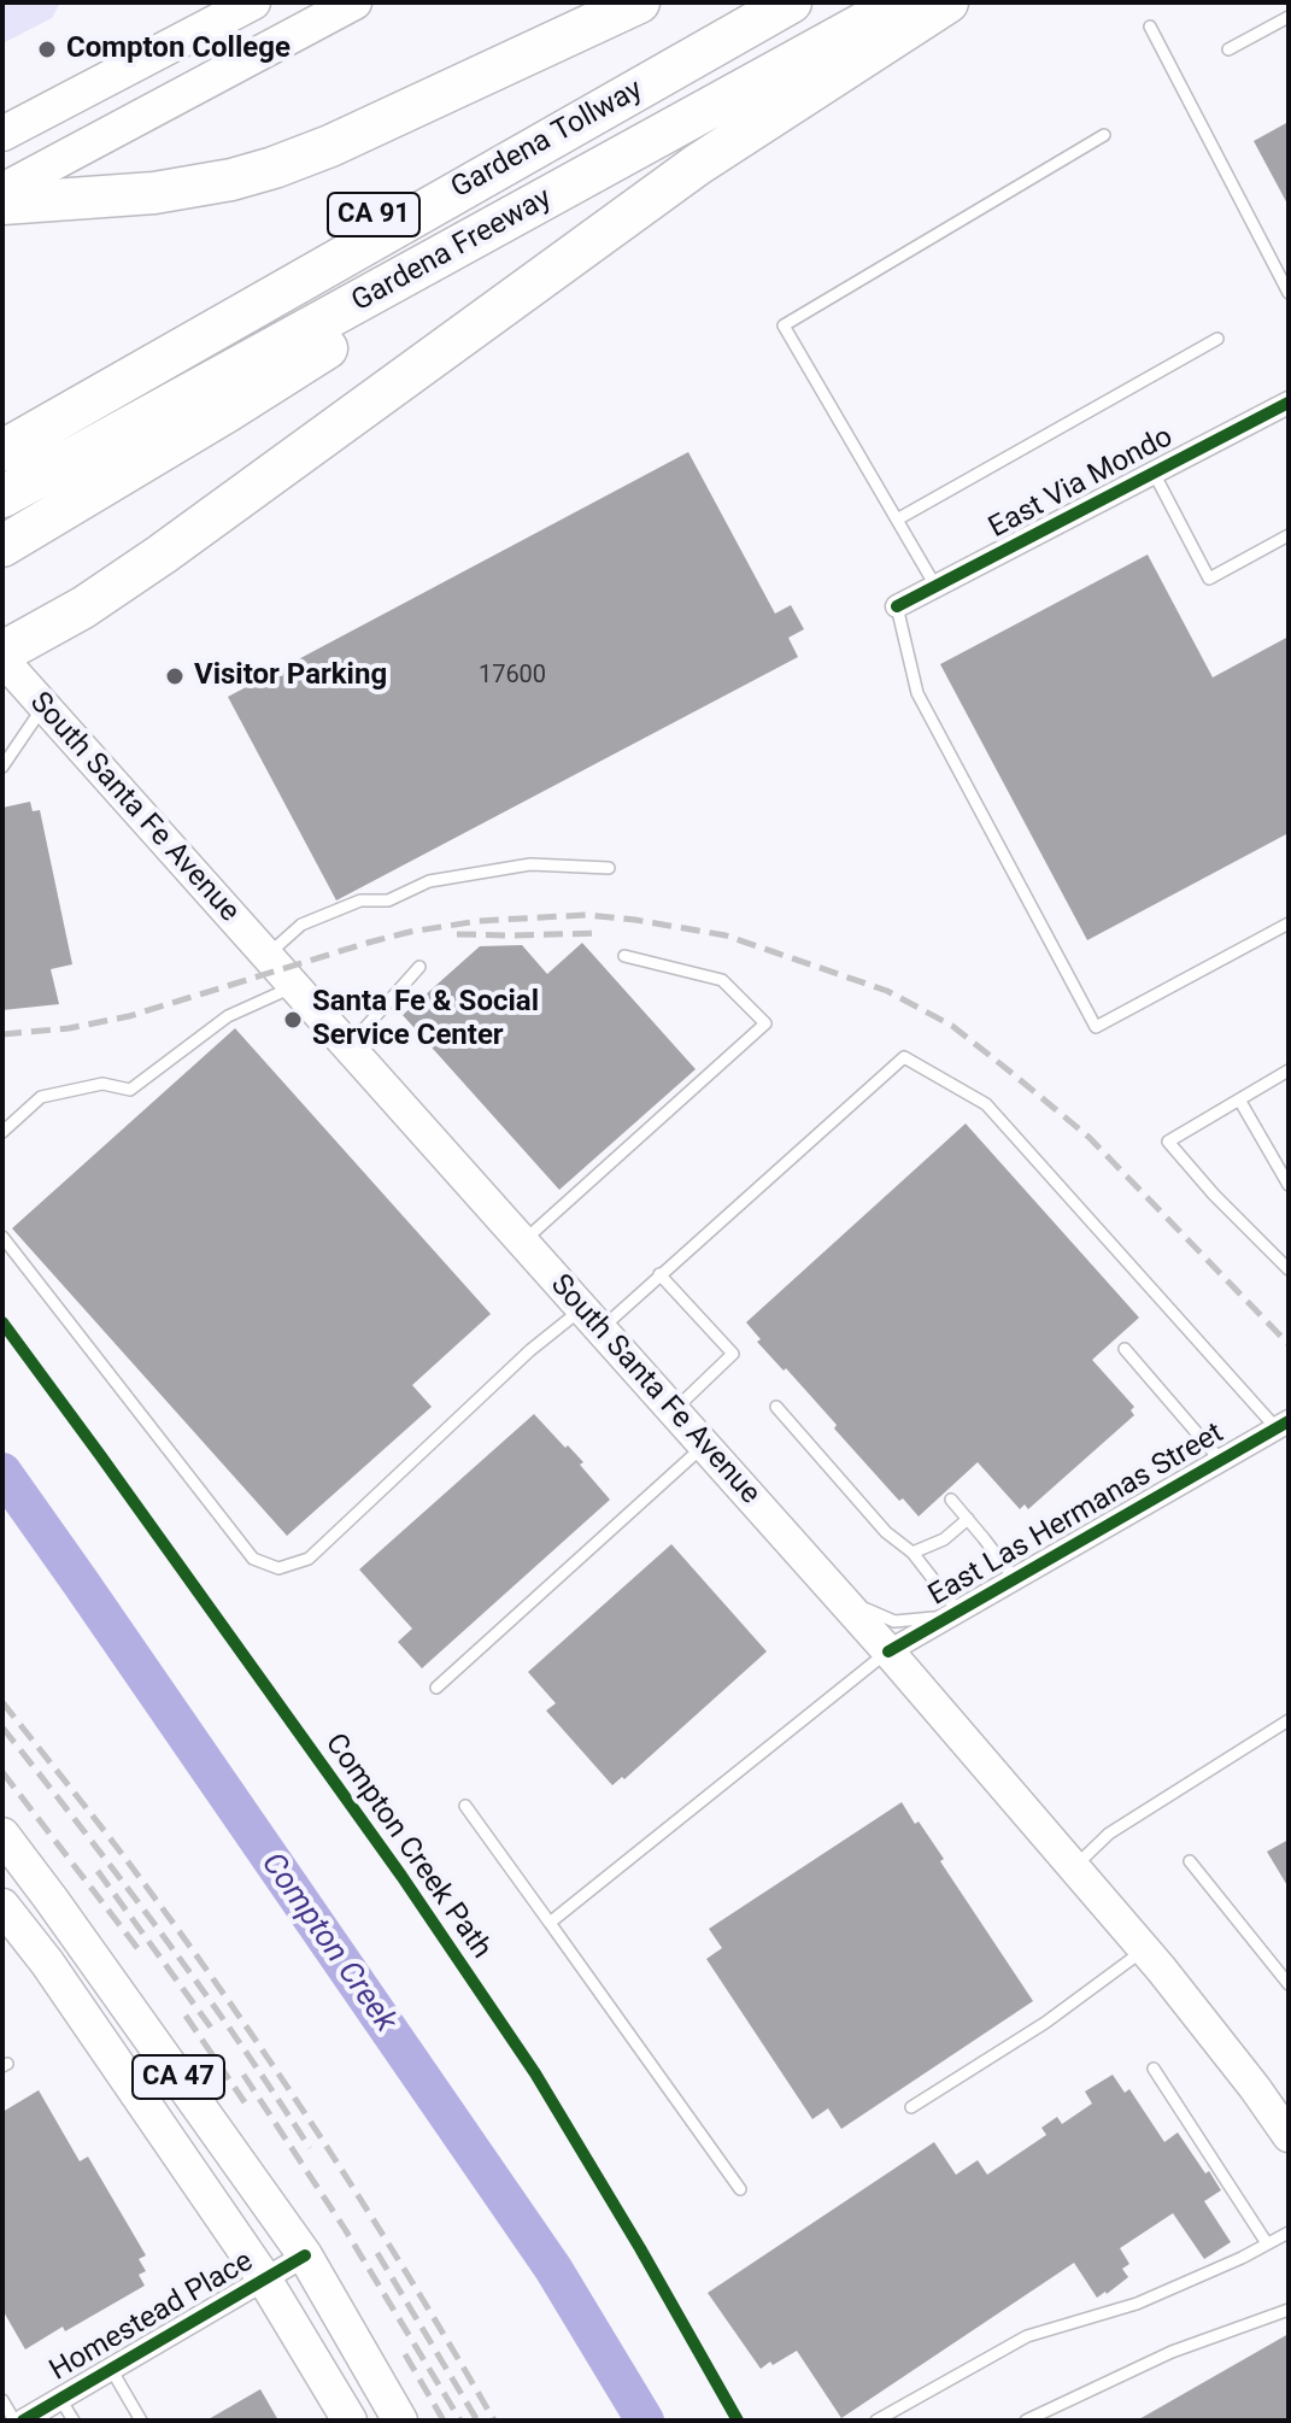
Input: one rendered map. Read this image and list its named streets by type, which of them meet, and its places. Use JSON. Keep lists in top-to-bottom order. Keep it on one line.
{"streets":{"highway":["Gardena Tollway","CA 91","Gardena Freeway"],"main road":["South Santa Fe Avenue","CA 47"],"street":["East Via Mondo","East Las Hermanas Street","Homestead Place"],"cycle path":["Compton Creek Path"]},"crossings":[["South Santa Fe Avenue","East Las Hermanas Street"],["CA 47","Homestead Place"]],"water":["Compton Creek"],"places":["Compton College","Visitor Parking","Santa Fe & Social Service Center"],"house_numbers":["17600"]}
